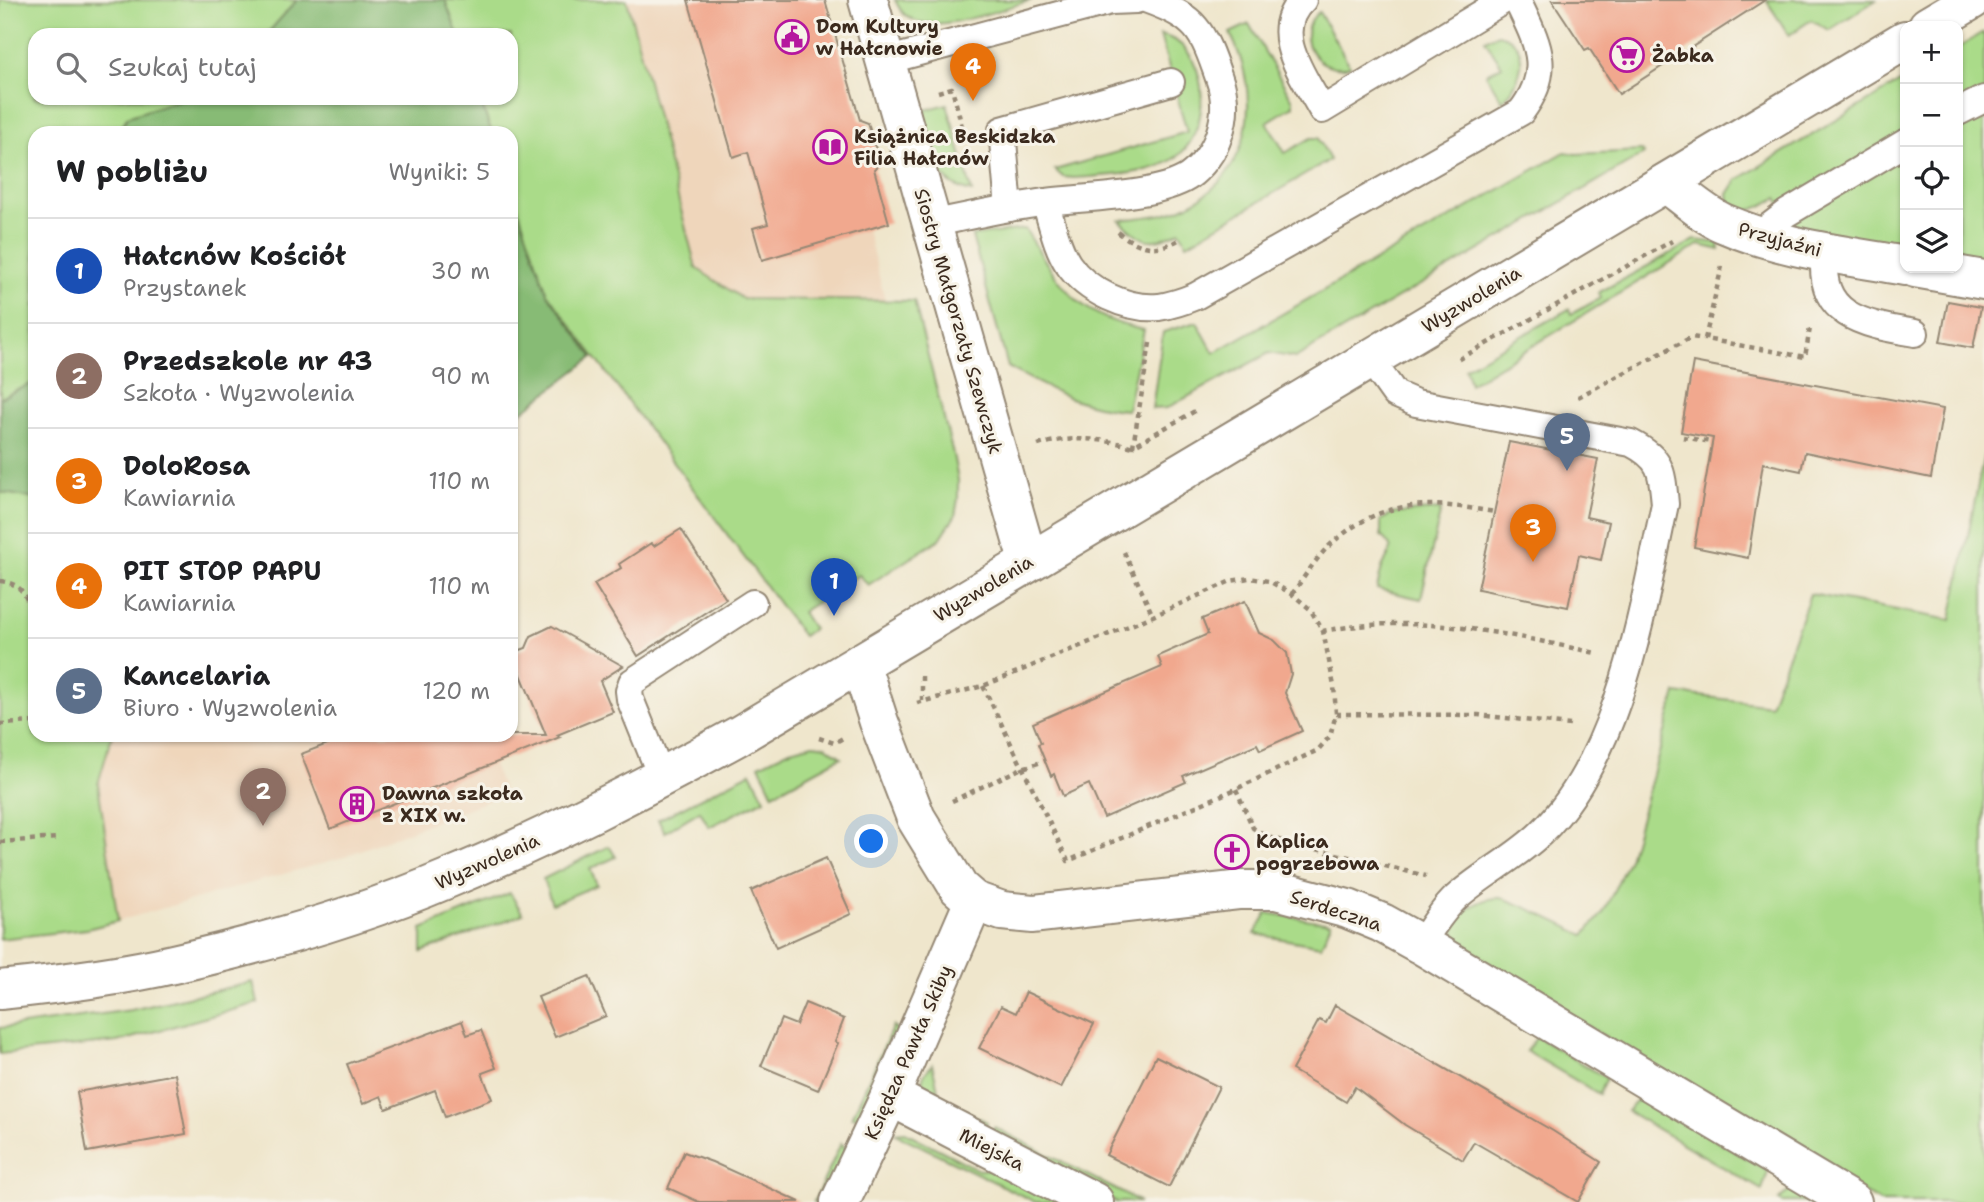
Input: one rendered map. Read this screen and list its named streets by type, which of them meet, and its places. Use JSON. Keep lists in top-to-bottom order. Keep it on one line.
{"streets":{"street":["Przyjaźni","Wyzwolenia","Siostry Małgorzaty Szewczyk","Serdeczna","Księdza Pawła Skiby","Miejska"]},"crossings":[["Przyjaźni","Wyzwolenia"],["Wyzwolenia","Siostry Małgorzaty Szewczyk"],["Serdeczna","Księdza Pawła Skiby"],["Księdza Pawła Skiby","Miejska"]],"places":{"public building":["Dom Kultury w Hałcnowie"],"supermarket":["Żabka"],"library":["Książnica Beskidzka Filia Hałcnów"],"building":["Dawna szkoła z XIX w."],"church":["Kaplica pogrzebowa"]},"page":{"map_buttons":["+","−"],"search":"Szukaj tutaj","pins":["4","5","3","1","2"],"heading":["W pobliżu","Wyniki: 5"],"list":[{"mark":"1","name":"Hałcnów Kościół","note":"Przystanek","value":"30 m"},{"mark":"2","name":"Przedszkole nr 43","note":"Szkoła · Wyzwolenia","value":"90 m"},{"mark":"3","name":"DoloRosa","note":"Kawiarnia","value":"110 m"},{"mark":"4","name":"PIT STOP PAPU","note":"Kawiarnia","value":"110 m"},{"mark":"5","name":"Kancelaria","note":"Biuro · Wyzwolenia","value":"120 m"}]}}
